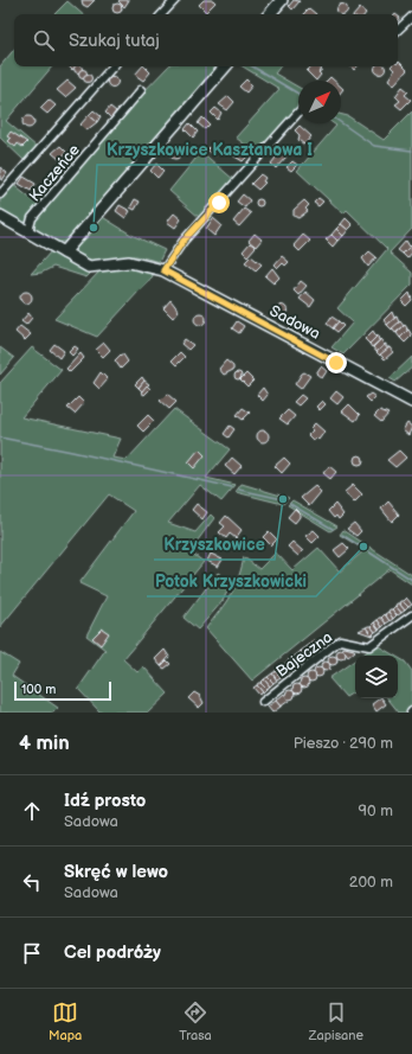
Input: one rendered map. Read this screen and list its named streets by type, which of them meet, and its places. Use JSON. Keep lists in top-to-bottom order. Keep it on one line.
{"streets":{"street":["Kaczeńce","Sadowa","Bajeczna"]},"crossings":[["Kaczeńce","Sadowa"]],"places":["Krzyszkowice Kasztanowa I","Krzyszkowice","Potok Krzyszkowicki"],"scale_bar":"100 m","north":"top right","page":{"search":"Szukaj tutaj","scale":"100 m","heading":["4 min","Pieszo · 290 m"],"list":[["Idź prosto","Sadowa","90 m"],["Skręć w lewo","Sadowa","200 m"],"Cel podróży"],"nav":["Mapa","Trasa","Zapisane"]}}
